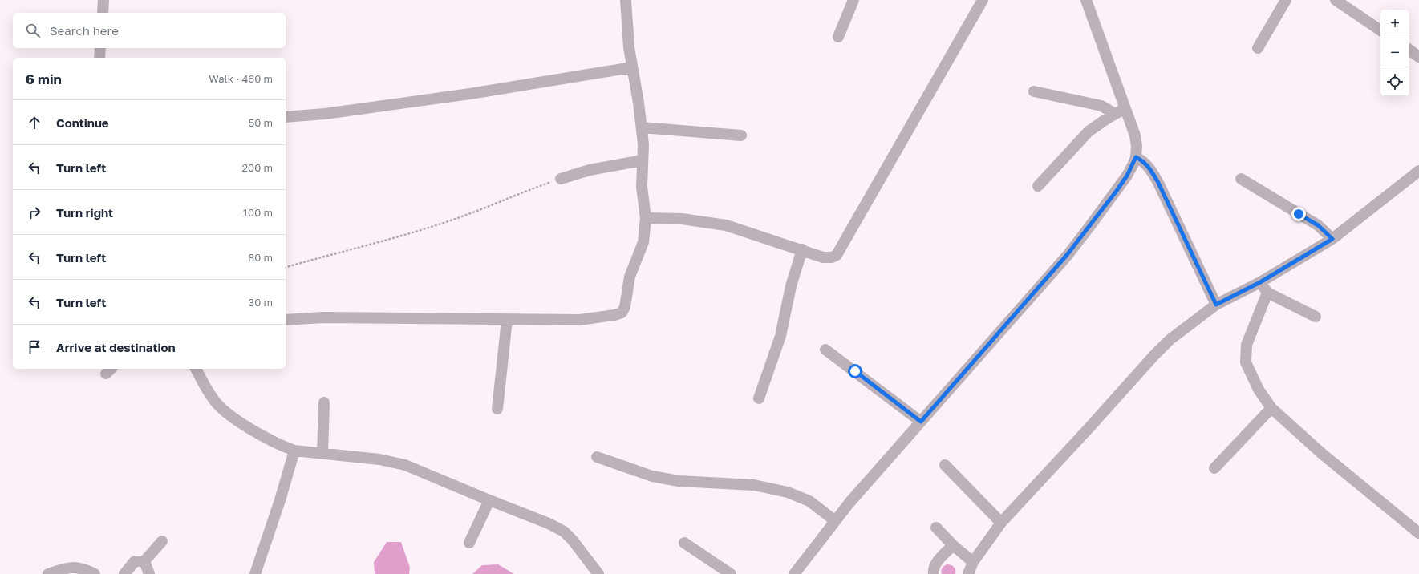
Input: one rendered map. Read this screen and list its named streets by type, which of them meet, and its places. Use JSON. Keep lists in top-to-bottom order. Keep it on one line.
{"page":{"map_buttons":["+","−"],"search":"Search here","heading":["6 min","Walk · 460 m"],"list":[["Continue","50 m"],["Turn left","200 m"],["Turn right","100 m"],["Turn left","80 m"],["Turn left","30 m"],"Arrive at destination"]}}
